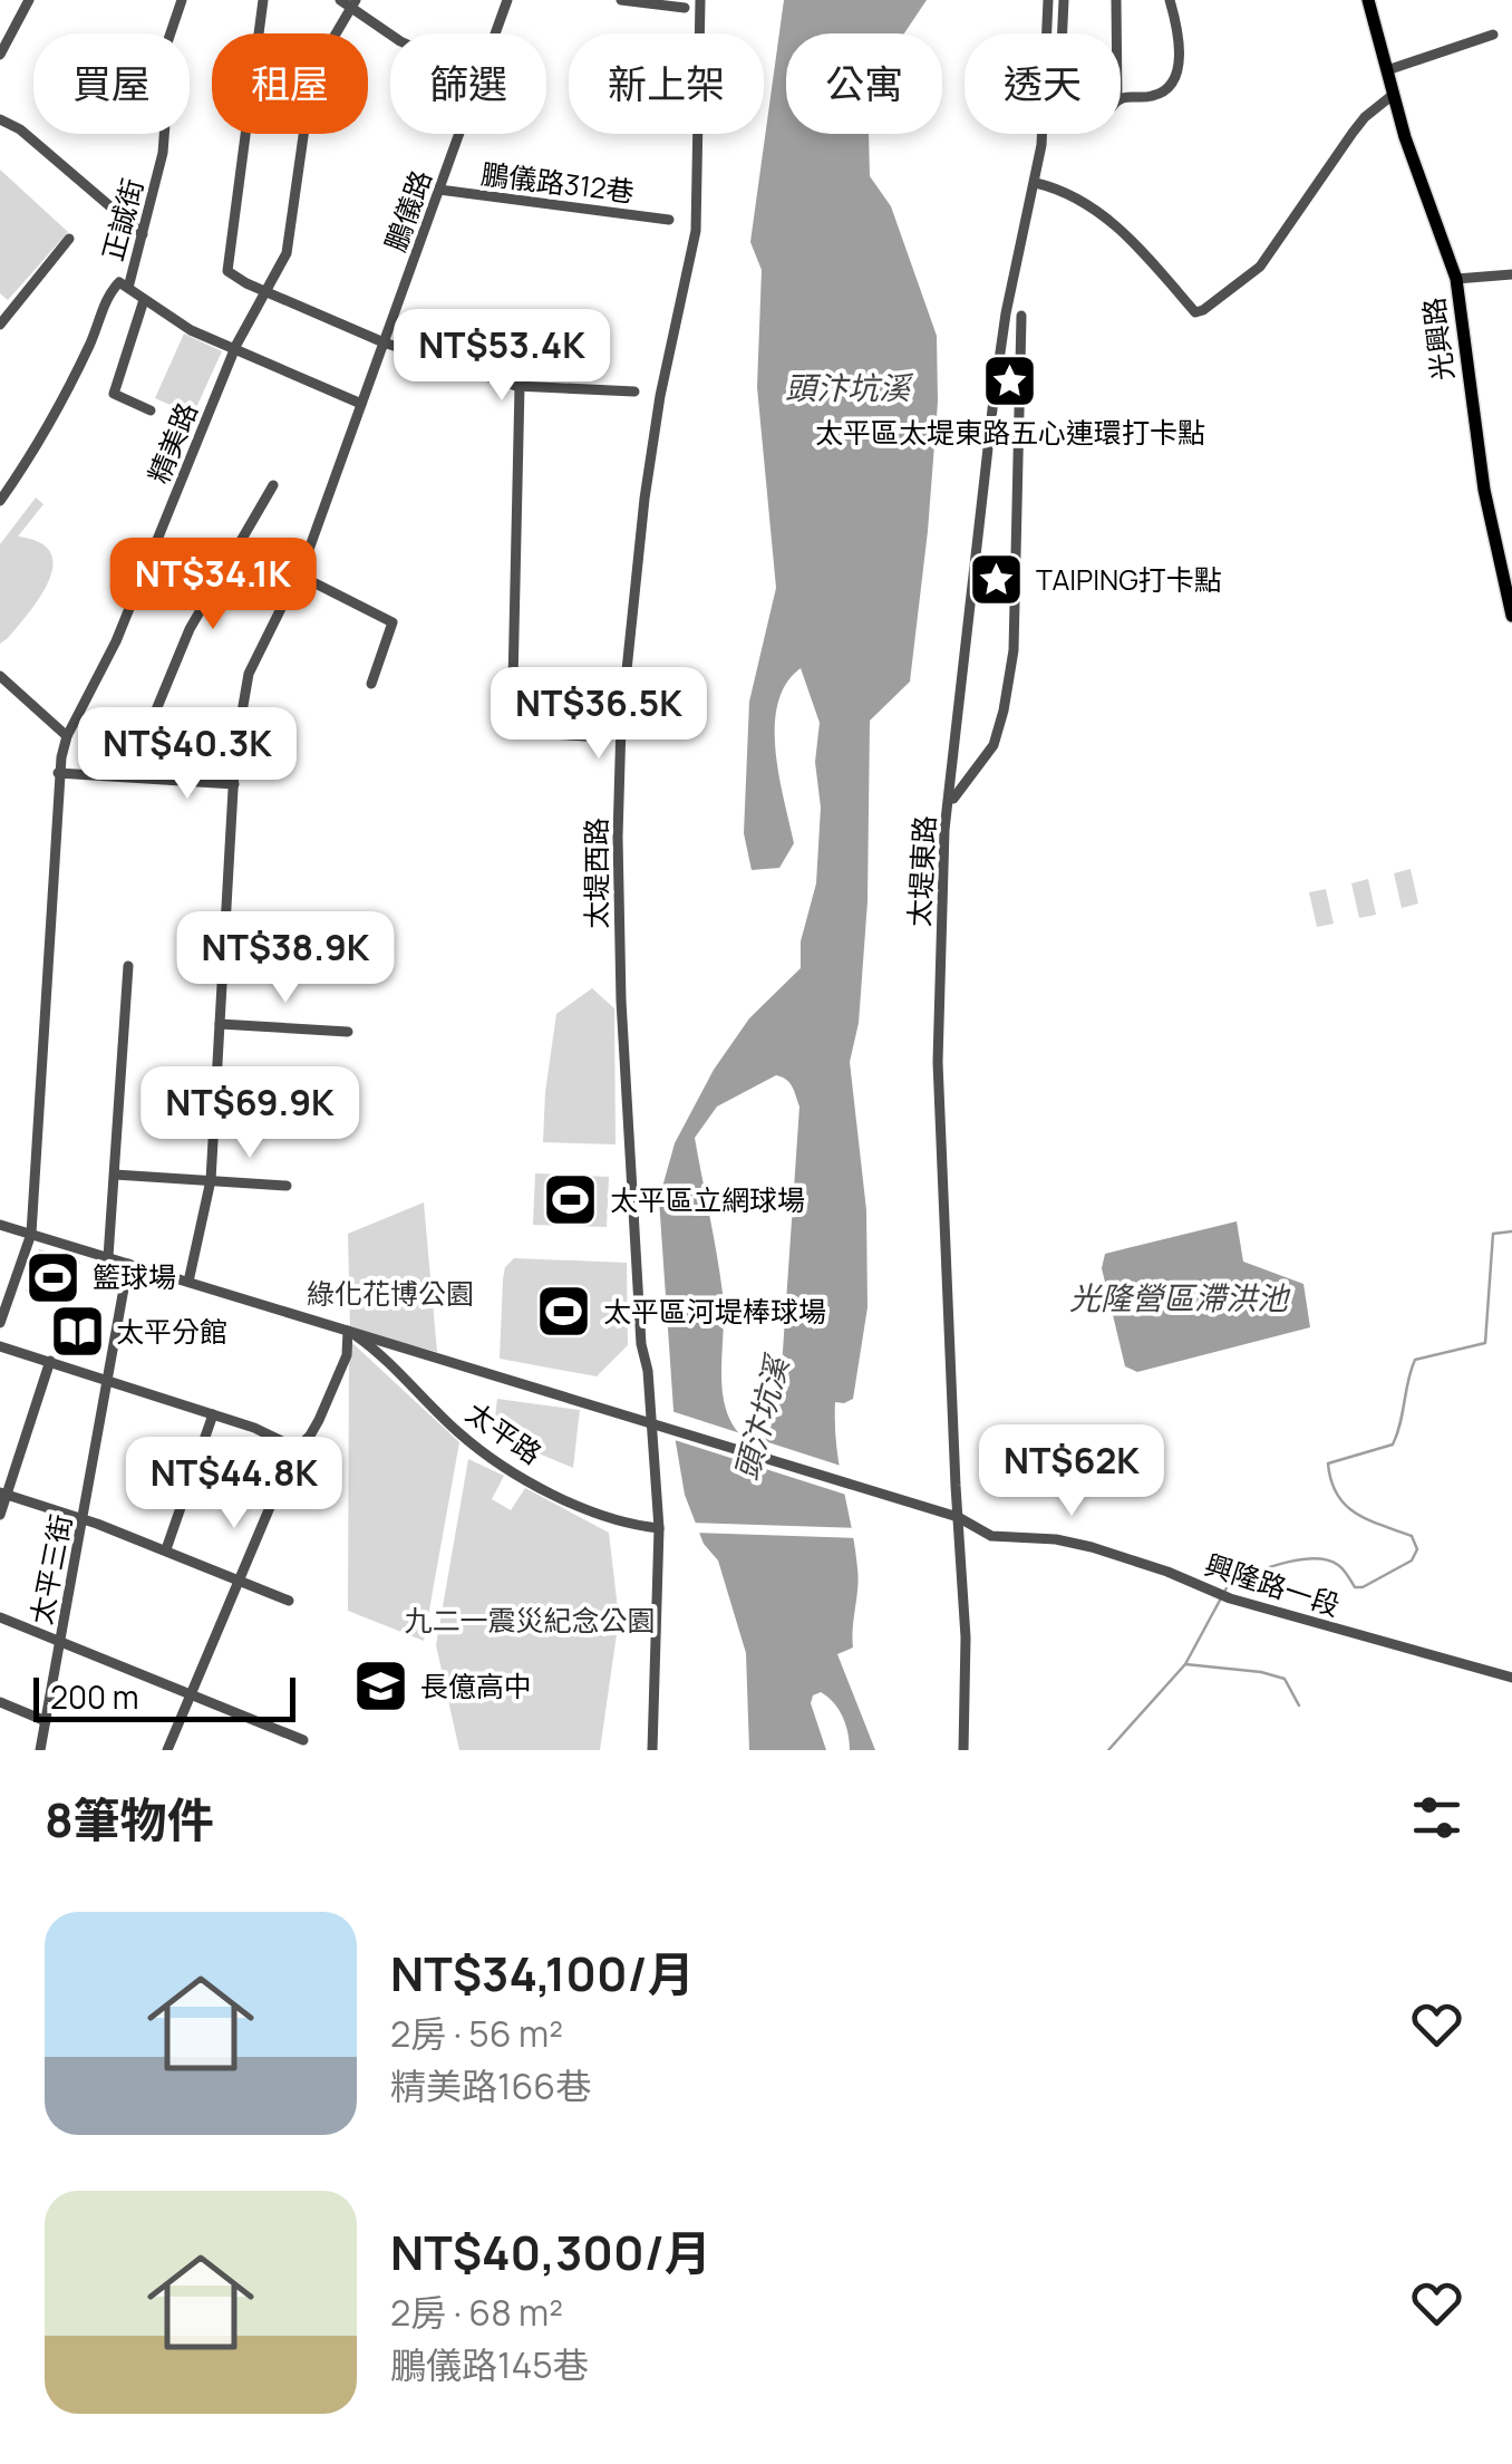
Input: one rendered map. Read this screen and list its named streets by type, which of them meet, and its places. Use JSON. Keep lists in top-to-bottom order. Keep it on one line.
{"streets":{"main road":["光興路"],"street":["鵬儀路312巷","鵬儀路","正誠街","精美路","太堤東路","太堤西路","太平路","太平三街","興隆路一段"]},"crossings":[["鵬儀路312巷","鵬儀路"],["鵬儀路","太平路"],["精美路","太平路"],["太堤東路","太平路"],["太堤東路","興隆路一段"],["太堤西路","太平路"],["太平路","太平三街"],["太平路","興隆路一段"]],"water":["頭汴坑溪","光隆營區滯洪池"],"parks":["綠化花博公園","九二一震災紀念公園"],"places":{"place":["太平區太堤東路五心連環打卡點","TAIPING打卡點"],"sports":["太平區立網球場","籃球場","太平區河堤棒球場"],"library":["太平分館"],"school or university":["長億高中"]},"scale_bar":"200 m","page":{"chip":["買屋","租屋","篩選","新上架","公寓","透天"],"price":["NT$53.4K","NT$34.1K","NT$36.5K","NT$40.3K","NT$38.9K","NT$69.9K","NT$62K","NT$44.8K"],"scale":"200 m","heading":"8筆物件","list":[{"name":"NT$34,100/月","note":"2房 · 56 m² · 精美路166巷"},{"name":"NT$40,300/月","note":"2房 · 68 m² · 鵬儀路145巷"}]}}
